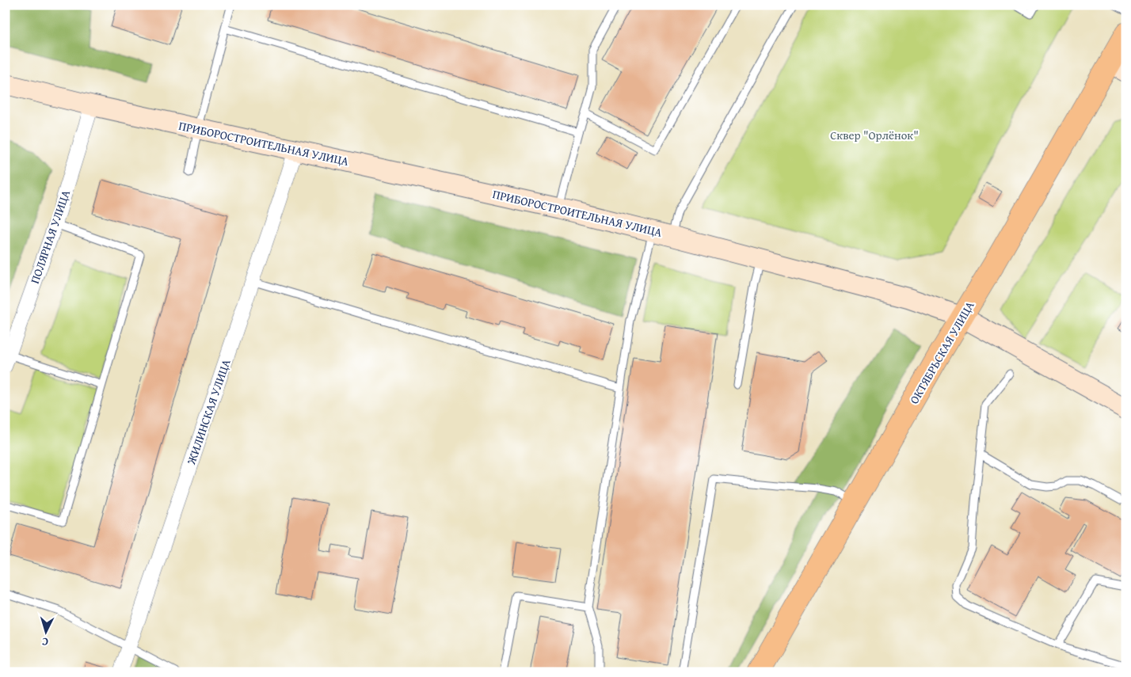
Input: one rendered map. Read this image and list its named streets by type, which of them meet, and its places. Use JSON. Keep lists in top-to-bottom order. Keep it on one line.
{"streets":{"main road":["ПРИБОРОСТРОИТЕЛЬНАЯ УЛИЦА","ОКТЯБРЬСКАЯ УЛИЦА"],"street":["ПОЛЯРНАЯ УЛИЦА","ЖИЛИНСКАЯ УЛИЦА"]},"crossings":[["ПРИБОРОСТРОИТЕЛЬНАЯ УЛИЦА","ПОЛЯРНАЯ УЛИЦА"],["ПРИБОРОСТРОИТЕЛЬНАЯ УЛИЦА","ОКТЯБРЬСКАЯ УЛИЦА"],["ПРИБОРОСТРОИТЕЛЬНАЯ УЛИЦА","ЖИЛИНСКАЯ УЛИЦА"]],"parks":["Сквер \"Орлёнок\""],"north":"bottom"}
